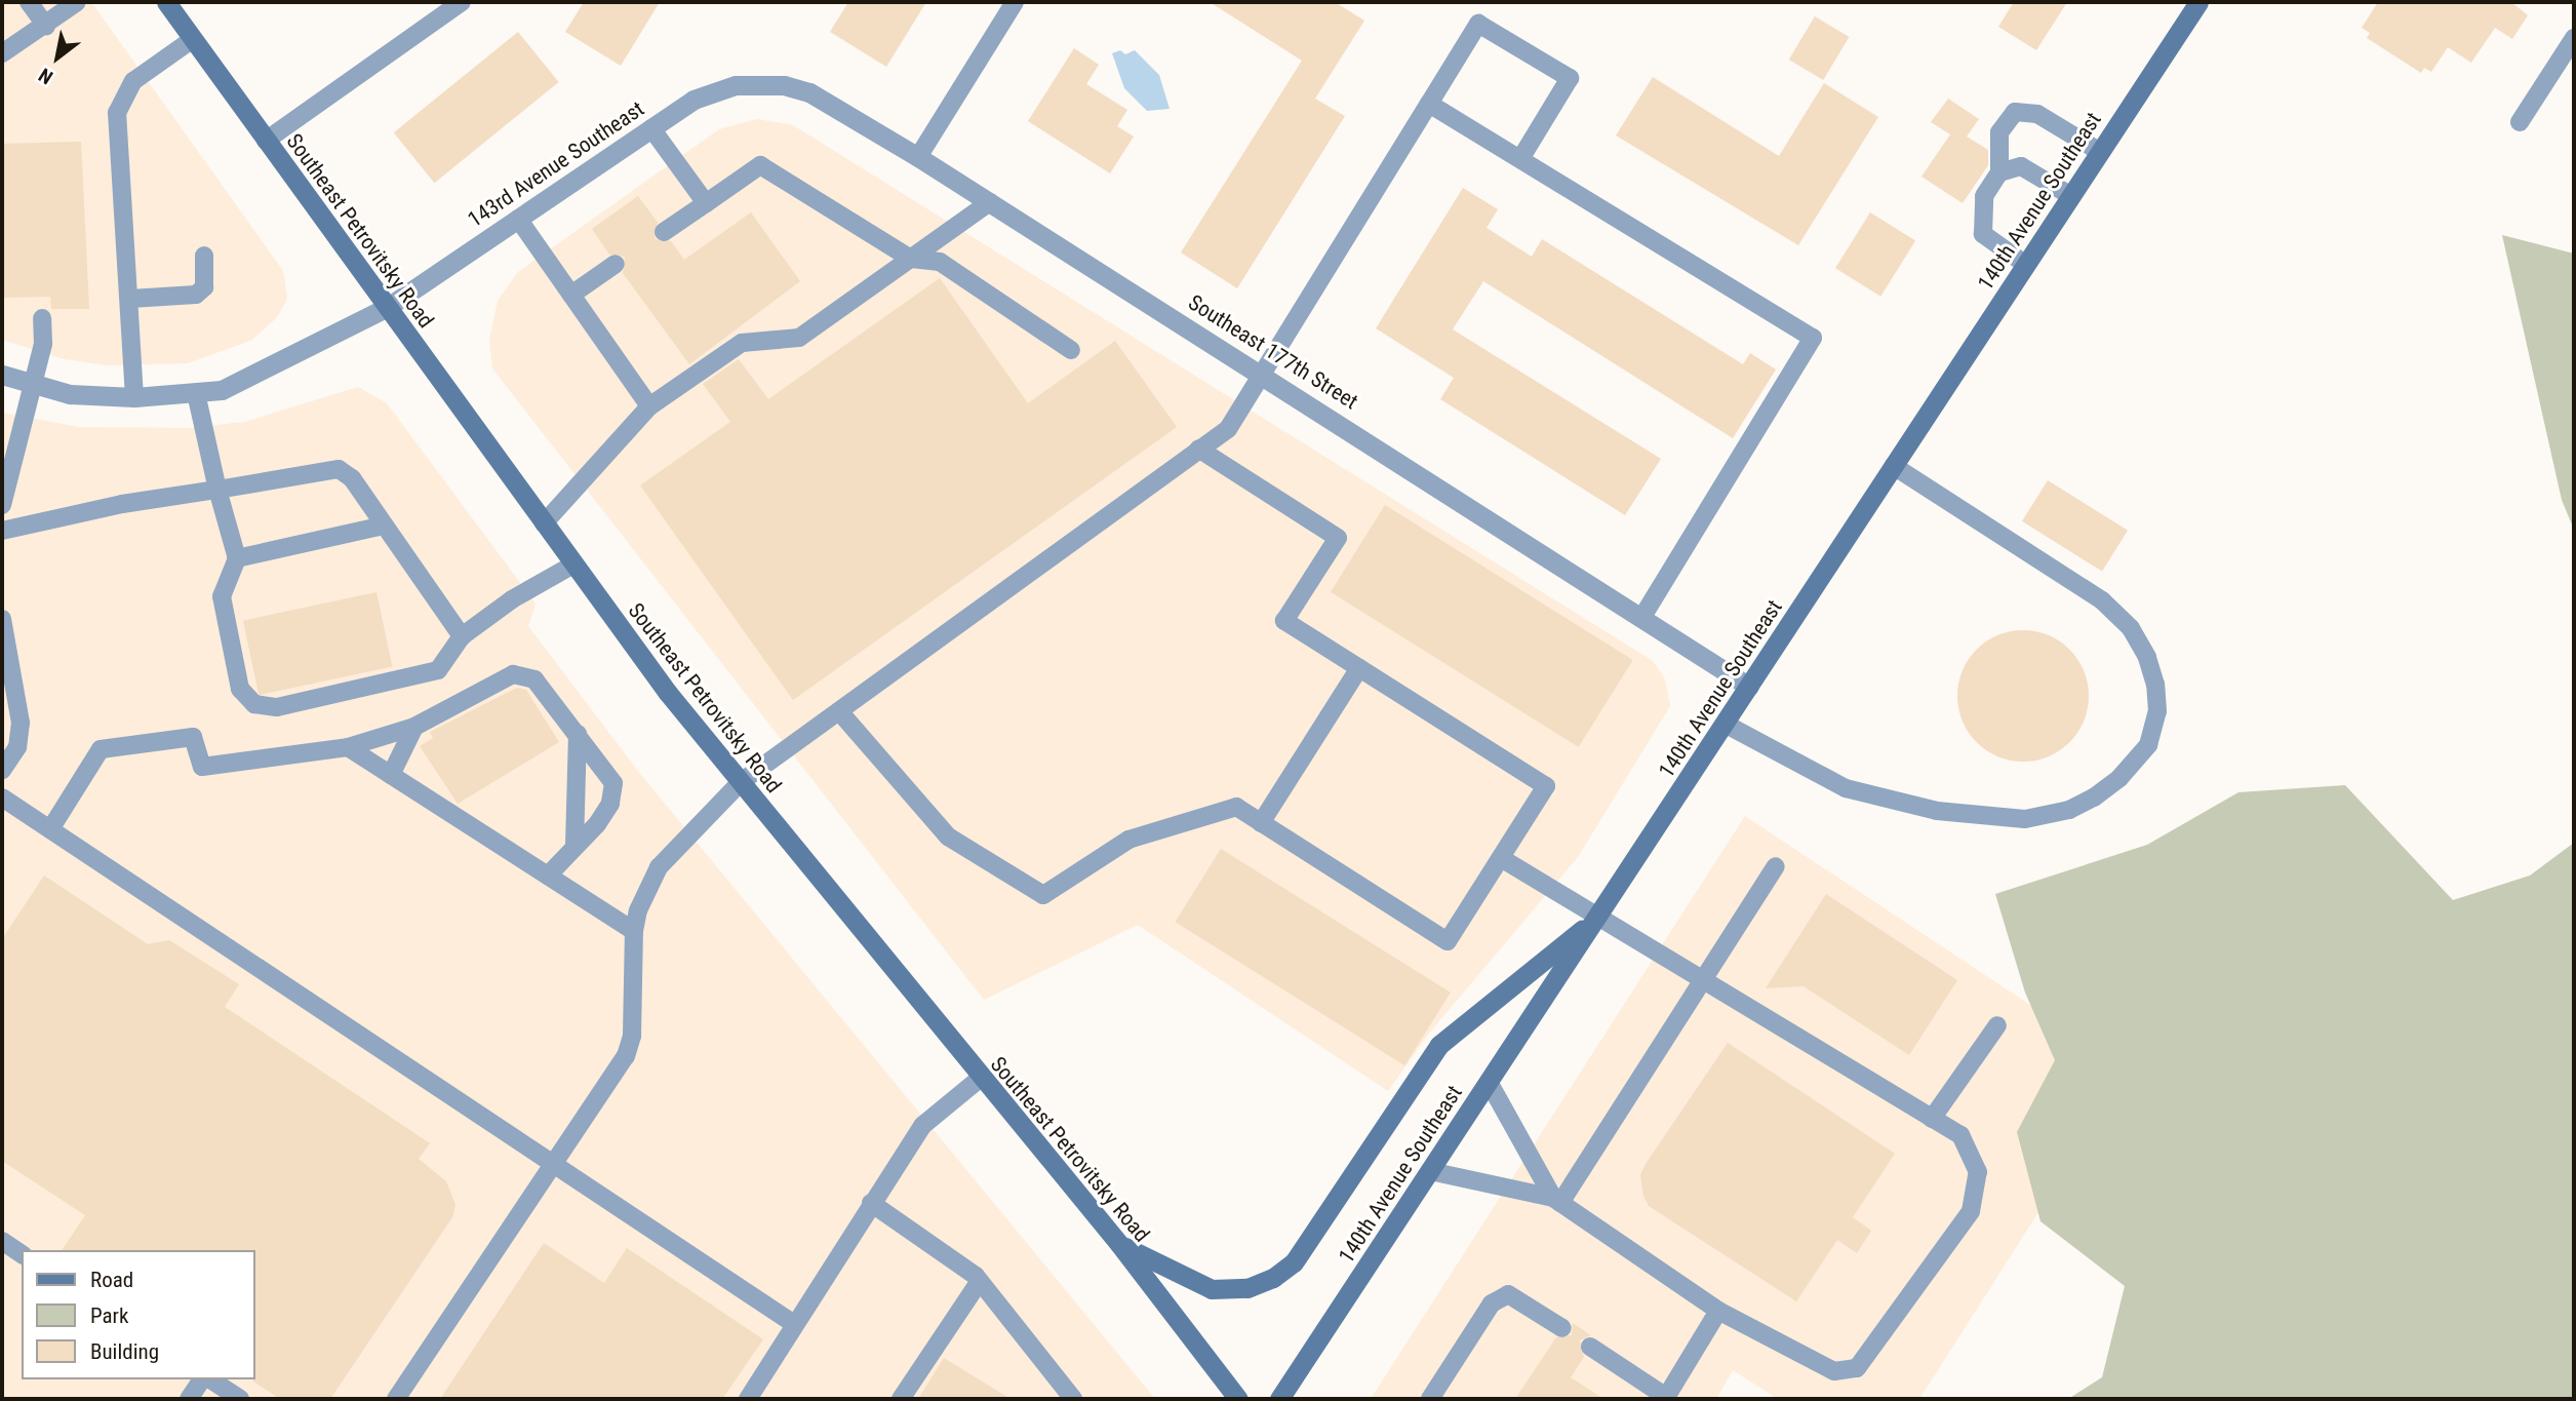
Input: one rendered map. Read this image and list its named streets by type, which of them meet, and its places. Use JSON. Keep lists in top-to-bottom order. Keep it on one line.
{"streets":{"main road":["140th Avenue Southeast","Southeast Petrovitsky Road"],"street":["143rd Avenue Southeast","Southeast 177th Street"]},"crossings":[["143rd Avenue Southeast","Southeast Petrovitsky Road"],["143rd Avenue Southeast","Southeast 177th Street"],["140th Avenue Southeast","Southeast 177th Street"]],"legend":["Road","Park","Building"],"north":"bottom left"}
